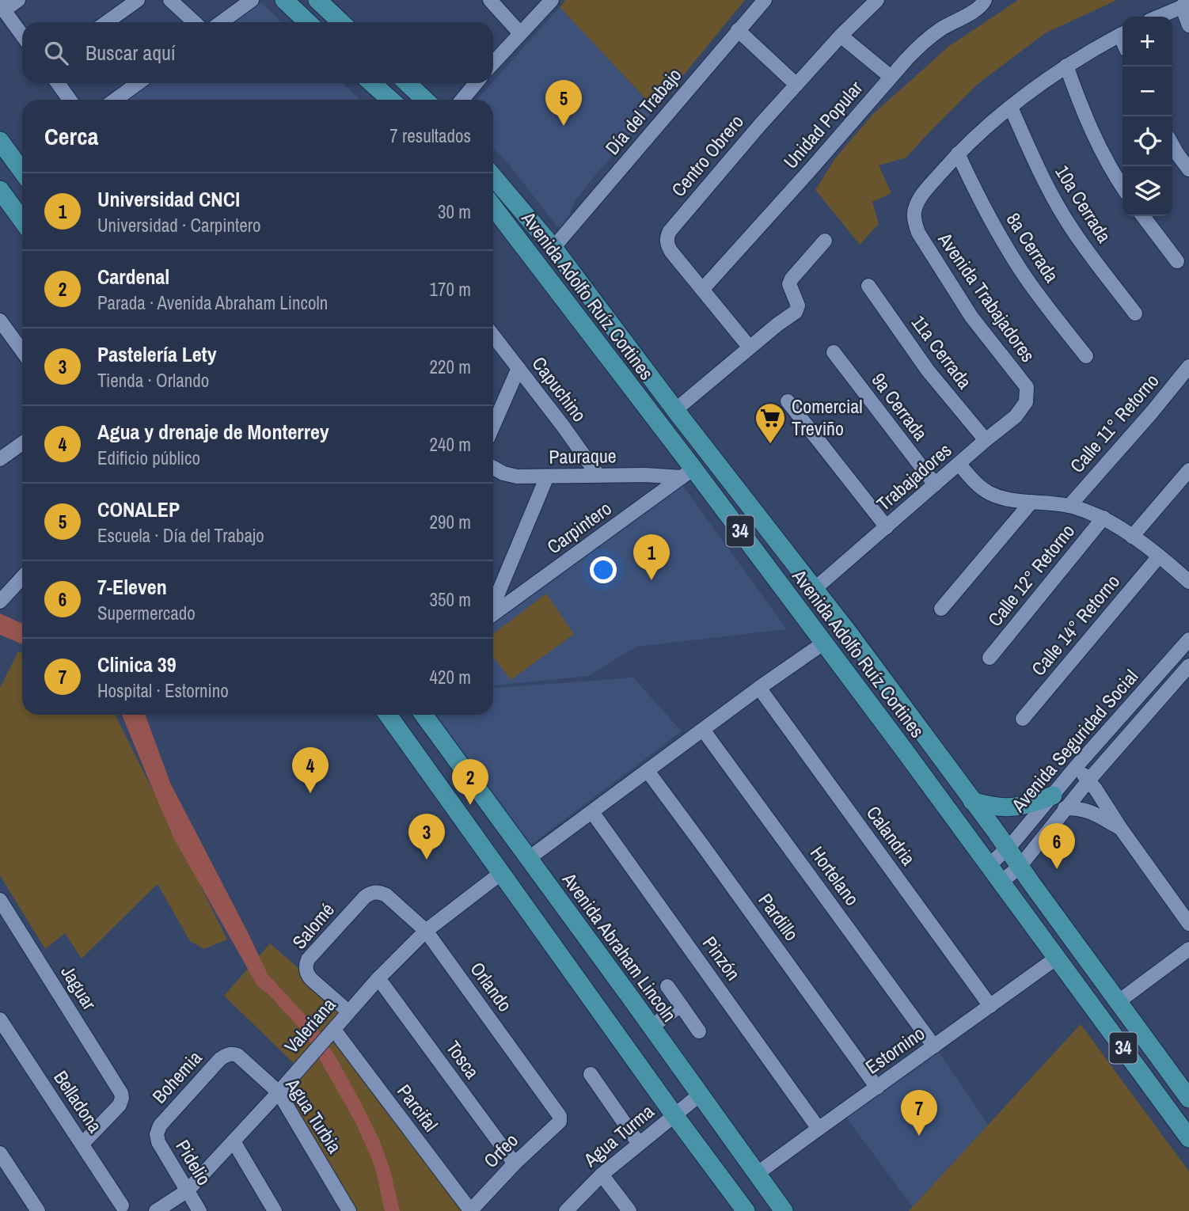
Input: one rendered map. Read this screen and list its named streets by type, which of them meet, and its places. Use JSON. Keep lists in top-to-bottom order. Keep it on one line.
{"streets":{"main road":["Avenida Adolfo Ruíz Cortines","34","Avenida Abraham Lincoln"],"street":["Día del Trabajo","Unidad Popular","Centro Obrero","10a Cerrada","8a Cerrada","Avenida Trabajadores","11a Cerrada","Capuchino","9a Cerrada","Calle 11° Retorno","Pauraque","Trabajadores","Carpintero","Calle 12° Retorno","Calle 14° Retorno","Avenida Seguridad Social","Calandria","Hortelano","Pardillo","Salomé","Pinzón","Orlando","Jaguar","Valeriana","Estornino","Tosca","Bohemia","Belladona","Parcifal","Agua Turbia","Agua Turma","Orfeo","Pidelio"]},"crossings":[["Día del Trabajo","Avenida Adolfo Ruíz Cortines"],["Unidad Popular","Centro Obrero"],["10a Cerrada","Avenida Trabajadores"],["8a Cerrada","Avenida Trabajadores"],["Avenida Adolfo Ruíz Cortines","Pauraque"],["Avenida Adolfo Ruíz Cortines","Trabajadores"],["Avenida Adolfo Ruíz Cortines","Carpintero"],["Avenida Adolfo Ruíz Cortines","Avenida Seguridad Social"],["Avenida Adolfo Ruíz Cortines","Estornino"],["Avenida Trabajadores","Trabajadores"],["11a Cerrada","Trabajadores"],["Capuchino","Pauraque"],["9a Cerrada","Trabajadores"],["Pauraque","Carpintero"],["Calandria","Estornino"],["Hortelano","Estornino"],["Pardillo","Estornino"],["Salomé","Orlando"],["Salomé","Valeriana"],["Avenida Abraham Lincoln","Estornino"],["Avenida Abraham Lincoln","Agua Turma"],["Pinzón","Estornino"],["Orlando","Valeriana"],["Orlando","Orfeo"],["Jaguar","Belladona"],["Valeriana","Tosca"],["Valeriana","Parcifal"],["Valeriana","Agua Turbia"],["Valeriana","Pidelio"],["Tosca","Orfeo"],["Bohemia","Agua Turbia"],["Bohemia","Pidelio"],["Parcifal","Orfeo"]],"places":{"supermarket":["Comercial Treviño"]},"page":{"map_buttons":["+","−"],"search":"Buscar aquí","pins":["5","1","4","2","3","6","7"],"heading":["Cerca","7 resultados"],"list":[{"mark":"1","name":"Universidad CNCI","note":"Universidad · Carpintero","value":"30 m"},{"mark":"2","name":"Cardenal","note":"Parada · Avenida Abraham Lincoln","value":"170 m"},{"mark":"3","name":"Pastelería Lety","note":"Tienda · Orlando","value":"220 m"},{"mark":"4","name":"Agua y drenaje de Monterrey","note":"Edificio público","value":"240 m"},{"mark":"5","name":"CONALEP","note":"Escuela · Día del Trabajo","value":"290 m"},{"mark":"6","name":"7-Eleven","note":"Supermercado","value":"350 m"},{"mark":"7","name":"Clinica 39","note":"Hospital · Estornino","value":"420 m"}]}}
